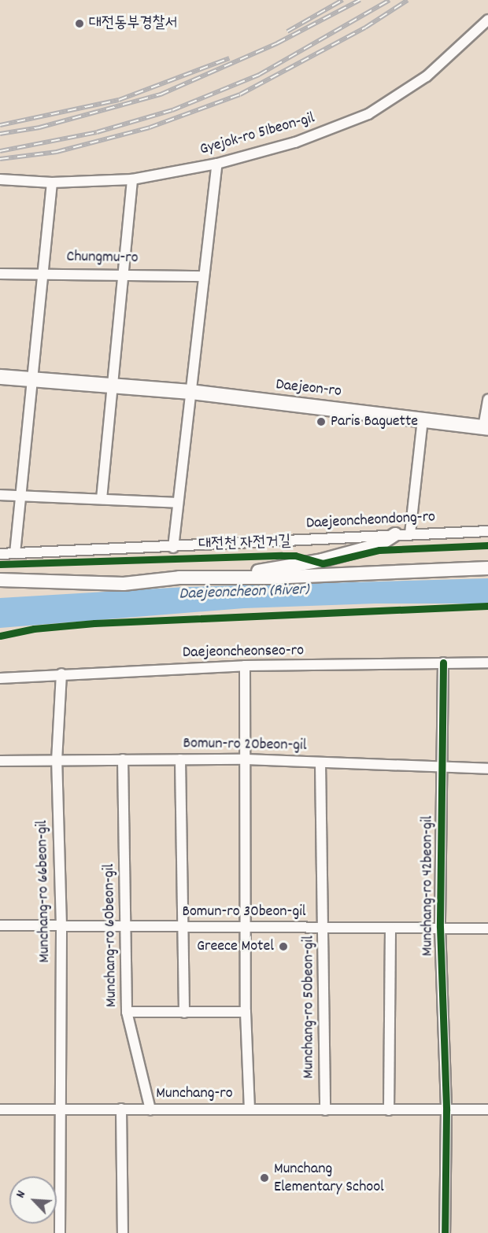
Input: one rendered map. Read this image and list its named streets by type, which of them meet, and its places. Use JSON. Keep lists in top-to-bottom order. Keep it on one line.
{"streets":{"main road":["Daejeon-ro"],"street":["Gyejok-ro 51beon-gil","Chungmu-ro","Daejeoncheondong-ro","Daejeoncheonseo-ro","Bomun-ro 20beon-gil","Munchang-ro 42beon-gil","Munchang-ro 66beon-gil","Bomun-ro 30beon-gil","Munchang-ro 60beon-gil","Munchang-ro 50beon-gil","Munchang-ro"],"cycle path":["대전천 자전거길"]},"crossings":[["Daejeoncheonseo-ro","Munchang-ro 42beon-gil"],["Daejeoncheonseo-ro","Munchang-ro 66beon-gil"],["Bomun-ro 20beon-gil","Munchang-ro 42beon-gil"],["Bomun-ro 20beon-gil","Munchang-ro 66beon-gil"],["Bomun-ro 20beon-gil","Munchang-ro 60beon-gil"],["Bomun-ro 20beon-gil","Munchang-ro 50beon-gil"],["Munchang-ro 42beon-gil","Bomun-ro 30beon-gil"],["Munchang-ro 42beon-gil","Munchang-ro"],["Munchang-ro 66beon-gil","Bomun-ro 30beon-gil"],["Munchang-ro 66beon-gil","Munchang-ro"],["Bomun-ro 30beon-gil","Munchang-ro 60beon-gil"],["Bomun-ro 30beon-gil","Munchang-ro 50beon-gil"],["Munchang-ro 60beon-gil","Munchang-ro"],["Munchang-ro 50beon-gil","Munchang-ro"]],"water":["Daejeoncheon (River)"],"places":["대전동부경찰서","Paris Baguette","Greece Motel","Munchang Elementary School"],"north":"top left"}
